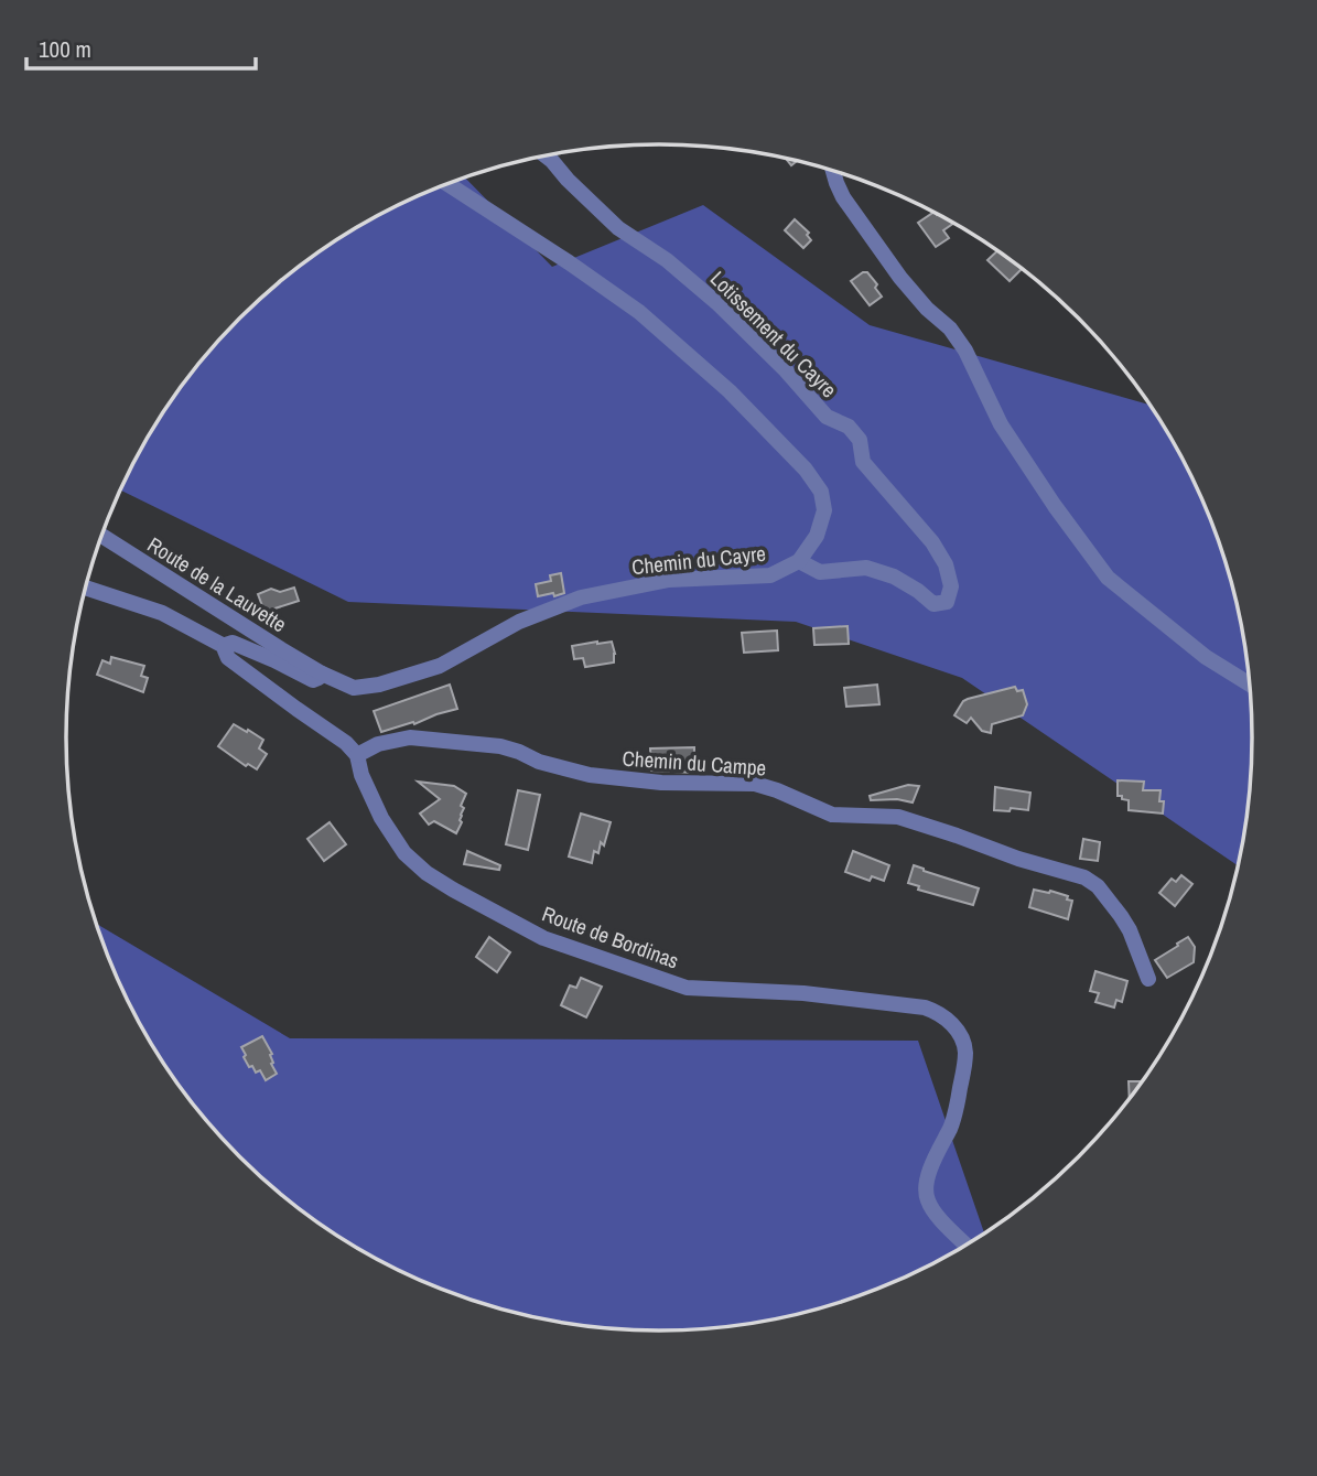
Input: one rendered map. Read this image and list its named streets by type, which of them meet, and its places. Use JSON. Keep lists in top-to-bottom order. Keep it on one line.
{"streets":{"street":["Lotissement du Cayre","Chemin du Cayre","Route de la Lauvette","Chemin du Campe","Route de Bordinas"]},"crossings":[["Lotissement du Cayre","Chemin du Cayre"],["Chemin du Cayre","Route de la Lauvette"],["Chemin du Campe","Route de Bordinas"]],"scale_bar":"100 m"}
